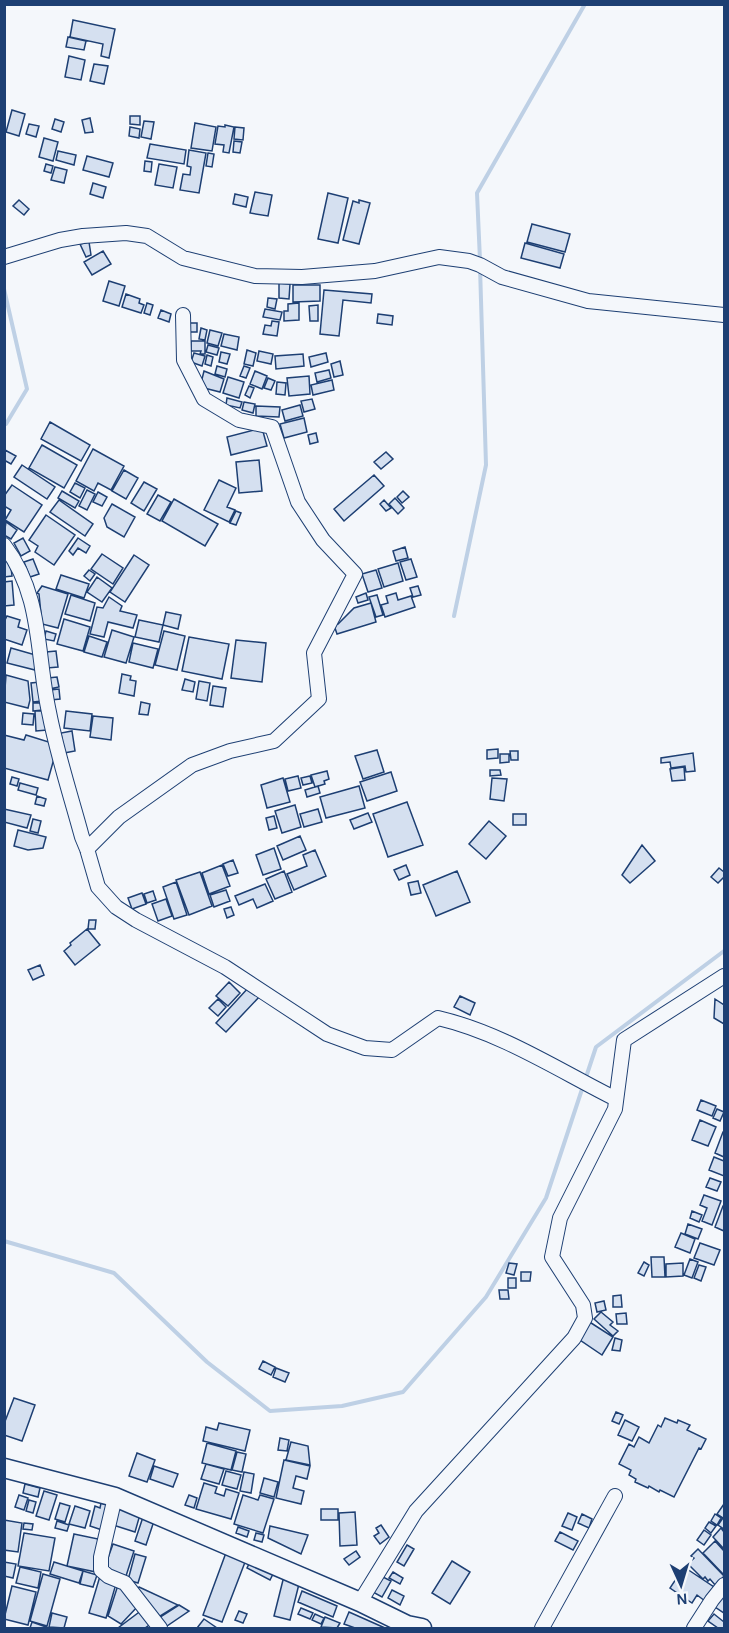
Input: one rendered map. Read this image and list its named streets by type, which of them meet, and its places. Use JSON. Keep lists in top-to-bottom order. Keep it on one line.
{"north":"bottom"}
